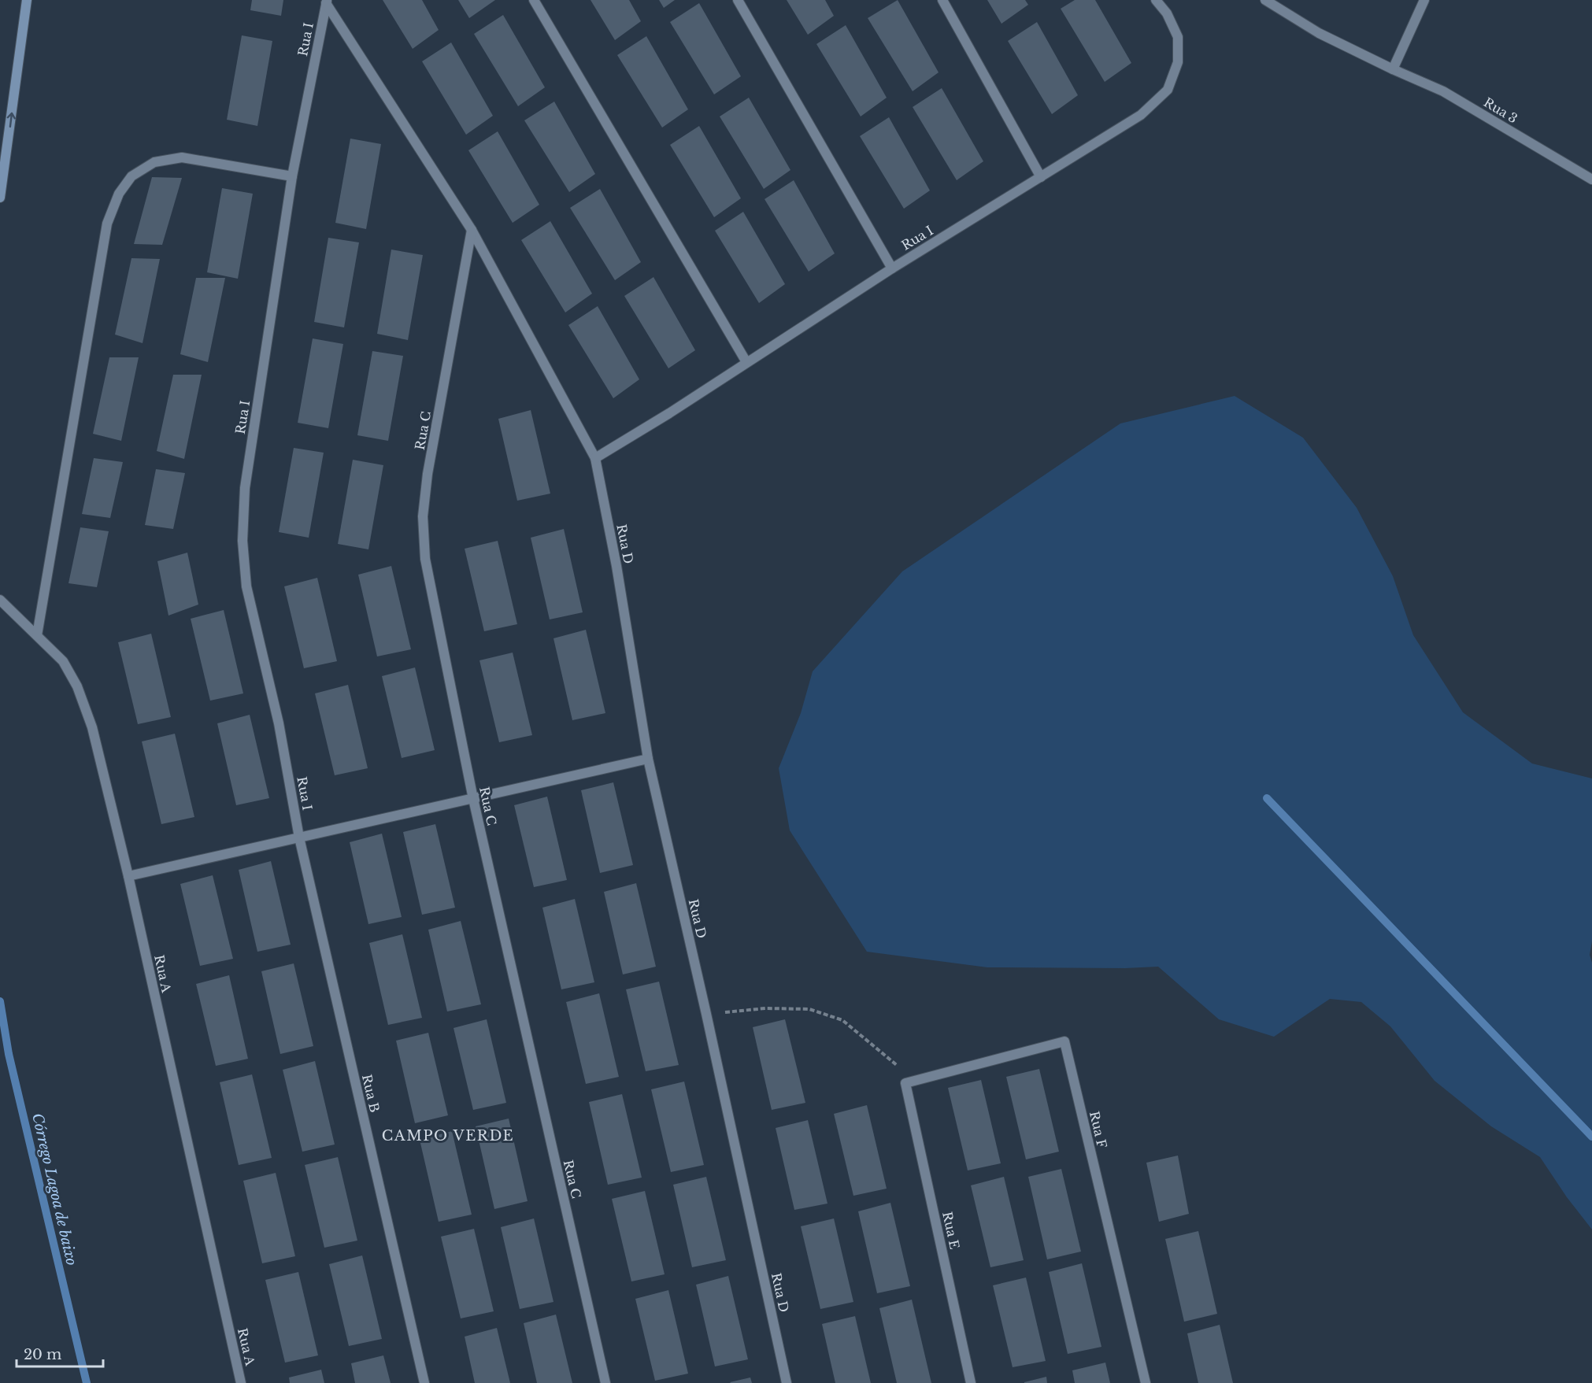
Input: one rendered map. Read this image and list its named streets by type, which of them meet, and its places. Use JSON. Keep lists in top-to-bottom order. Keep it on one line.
{"streets":{"street":["Rua I","Rua 3","Rua C","Rua D","Rua A","Rua B","Rua F","Rua E"]},"crossings":[["Rua I","Rua D"],["Rua I","Rua B"],["Rua C","Rua D"],["Rua F","Rua E"]],"districts":["CAMPO VERDE"],"water":["Córrego Lagoa de baixo"],"scale_bar":"20 m"}
